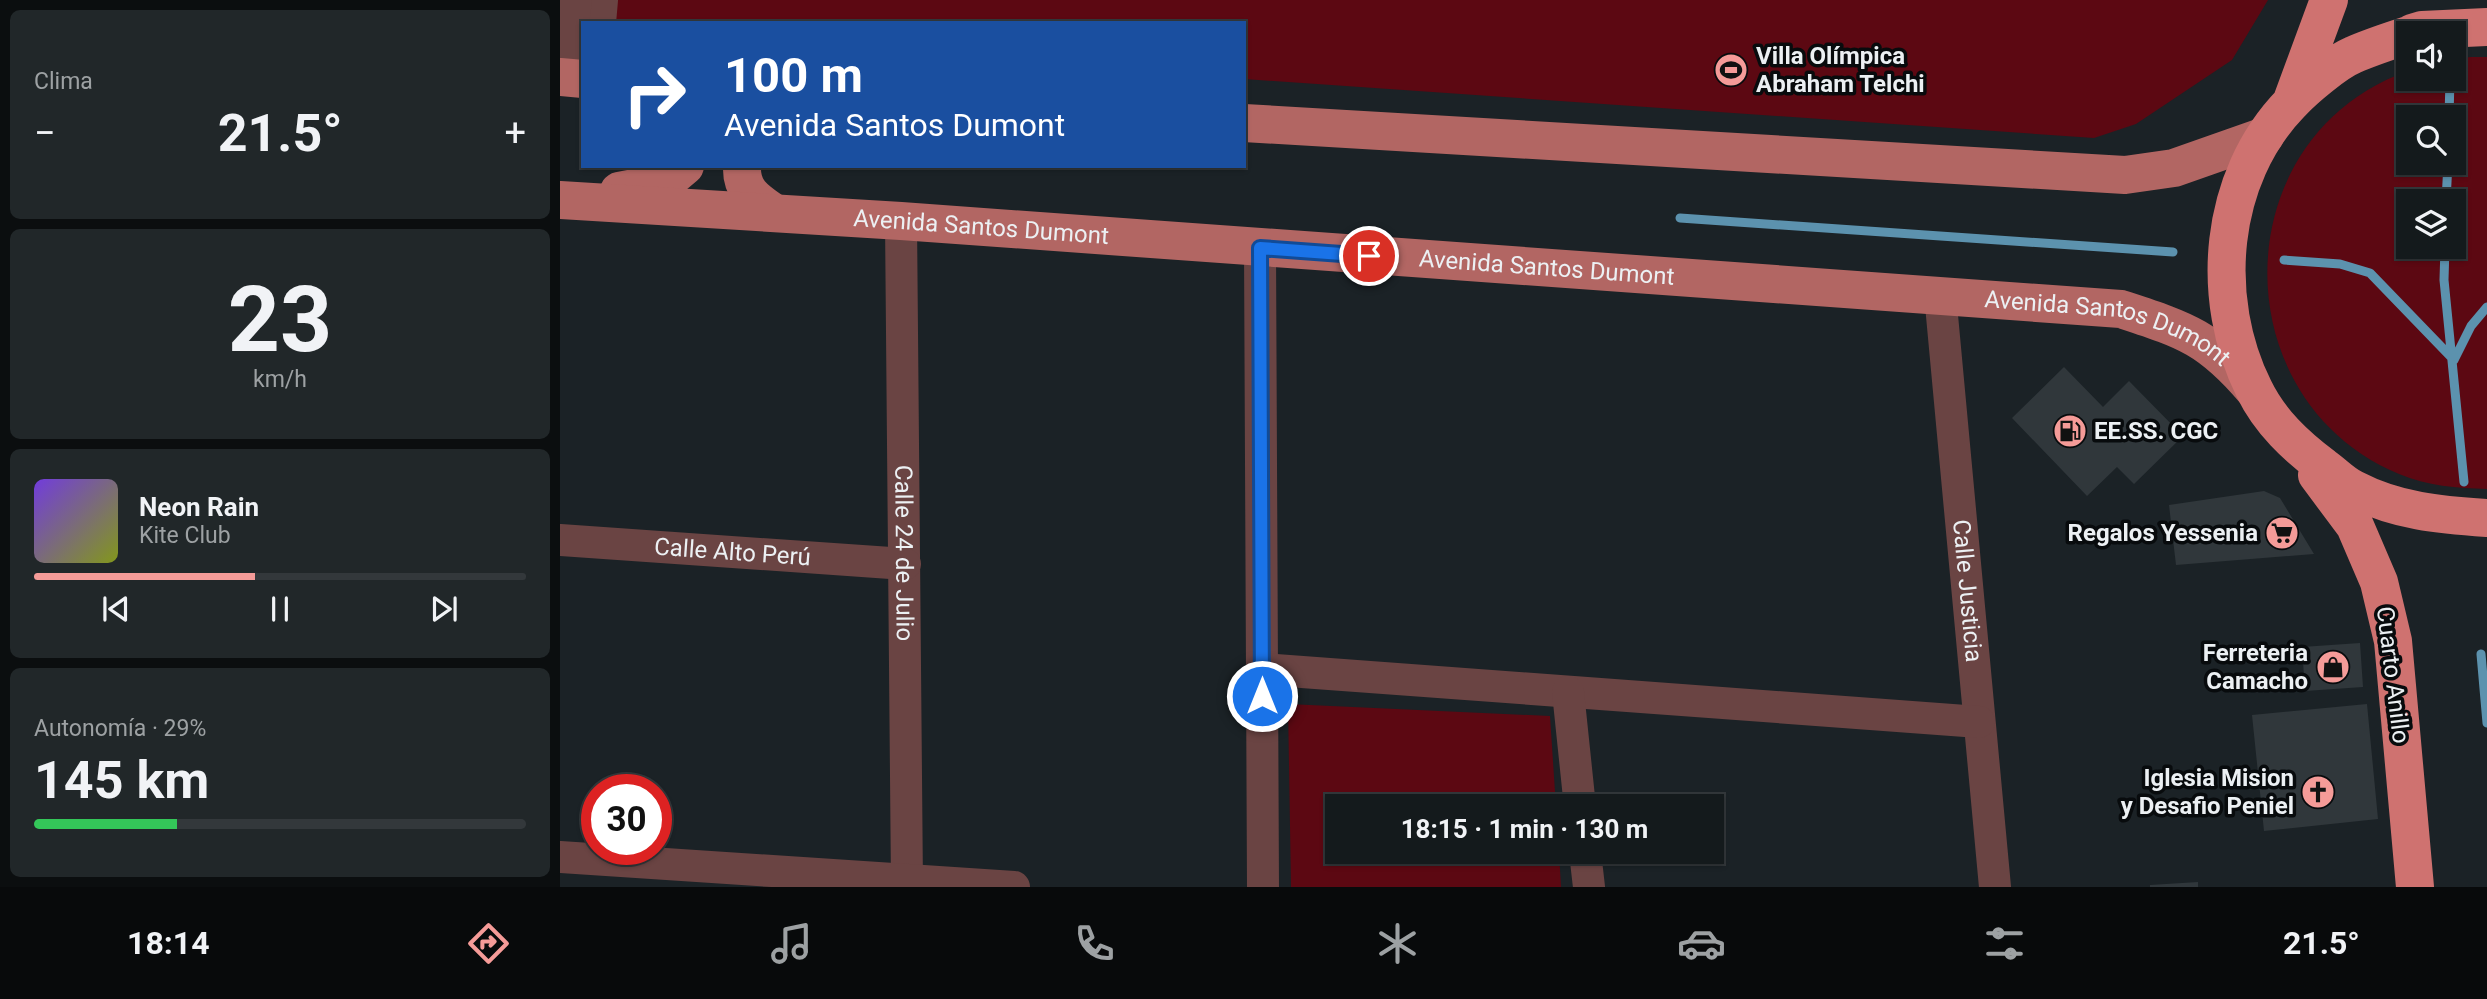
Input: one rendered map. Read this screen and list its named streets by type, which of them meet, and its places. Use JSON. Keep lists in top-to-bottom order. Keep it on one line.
{"streets":{"highway":["Cuarto Anillo"],"main road":["Avenida Santos Dumont"],"street":["Calle Alto Perú","Calle 24 de Julio","Calle Justicia"]},"crossings":[["Avenida Santos Dumont","Calle 24 de Julio"],["Avenida Santos Dumont","Calle Justicia"],["Calle Alto Perú","Calle 24 de Julio"]],"places":{"sports":["Villa Olímpica Abraham Telchi"],"fuel station":["EE.SS. CGC"],"supermarket":["Regalos Yessenia"],"shop":["Ferreteria Camacho"],"church":["Iglesia Mision y Desafio Peniel"]},"page":{"tile":["Clima",["23","km/h"],["Autonomía · 29%","145 km"]],"turn":["100 m","Avenida Santos Dumont"],"heat":["−","21.5°","+"],"song":["Neon Rain","Kite Club"],"limit":"30","trip":"18:15 · 1 min · 130 m","tabs":["18:14","21.5°"]}}
